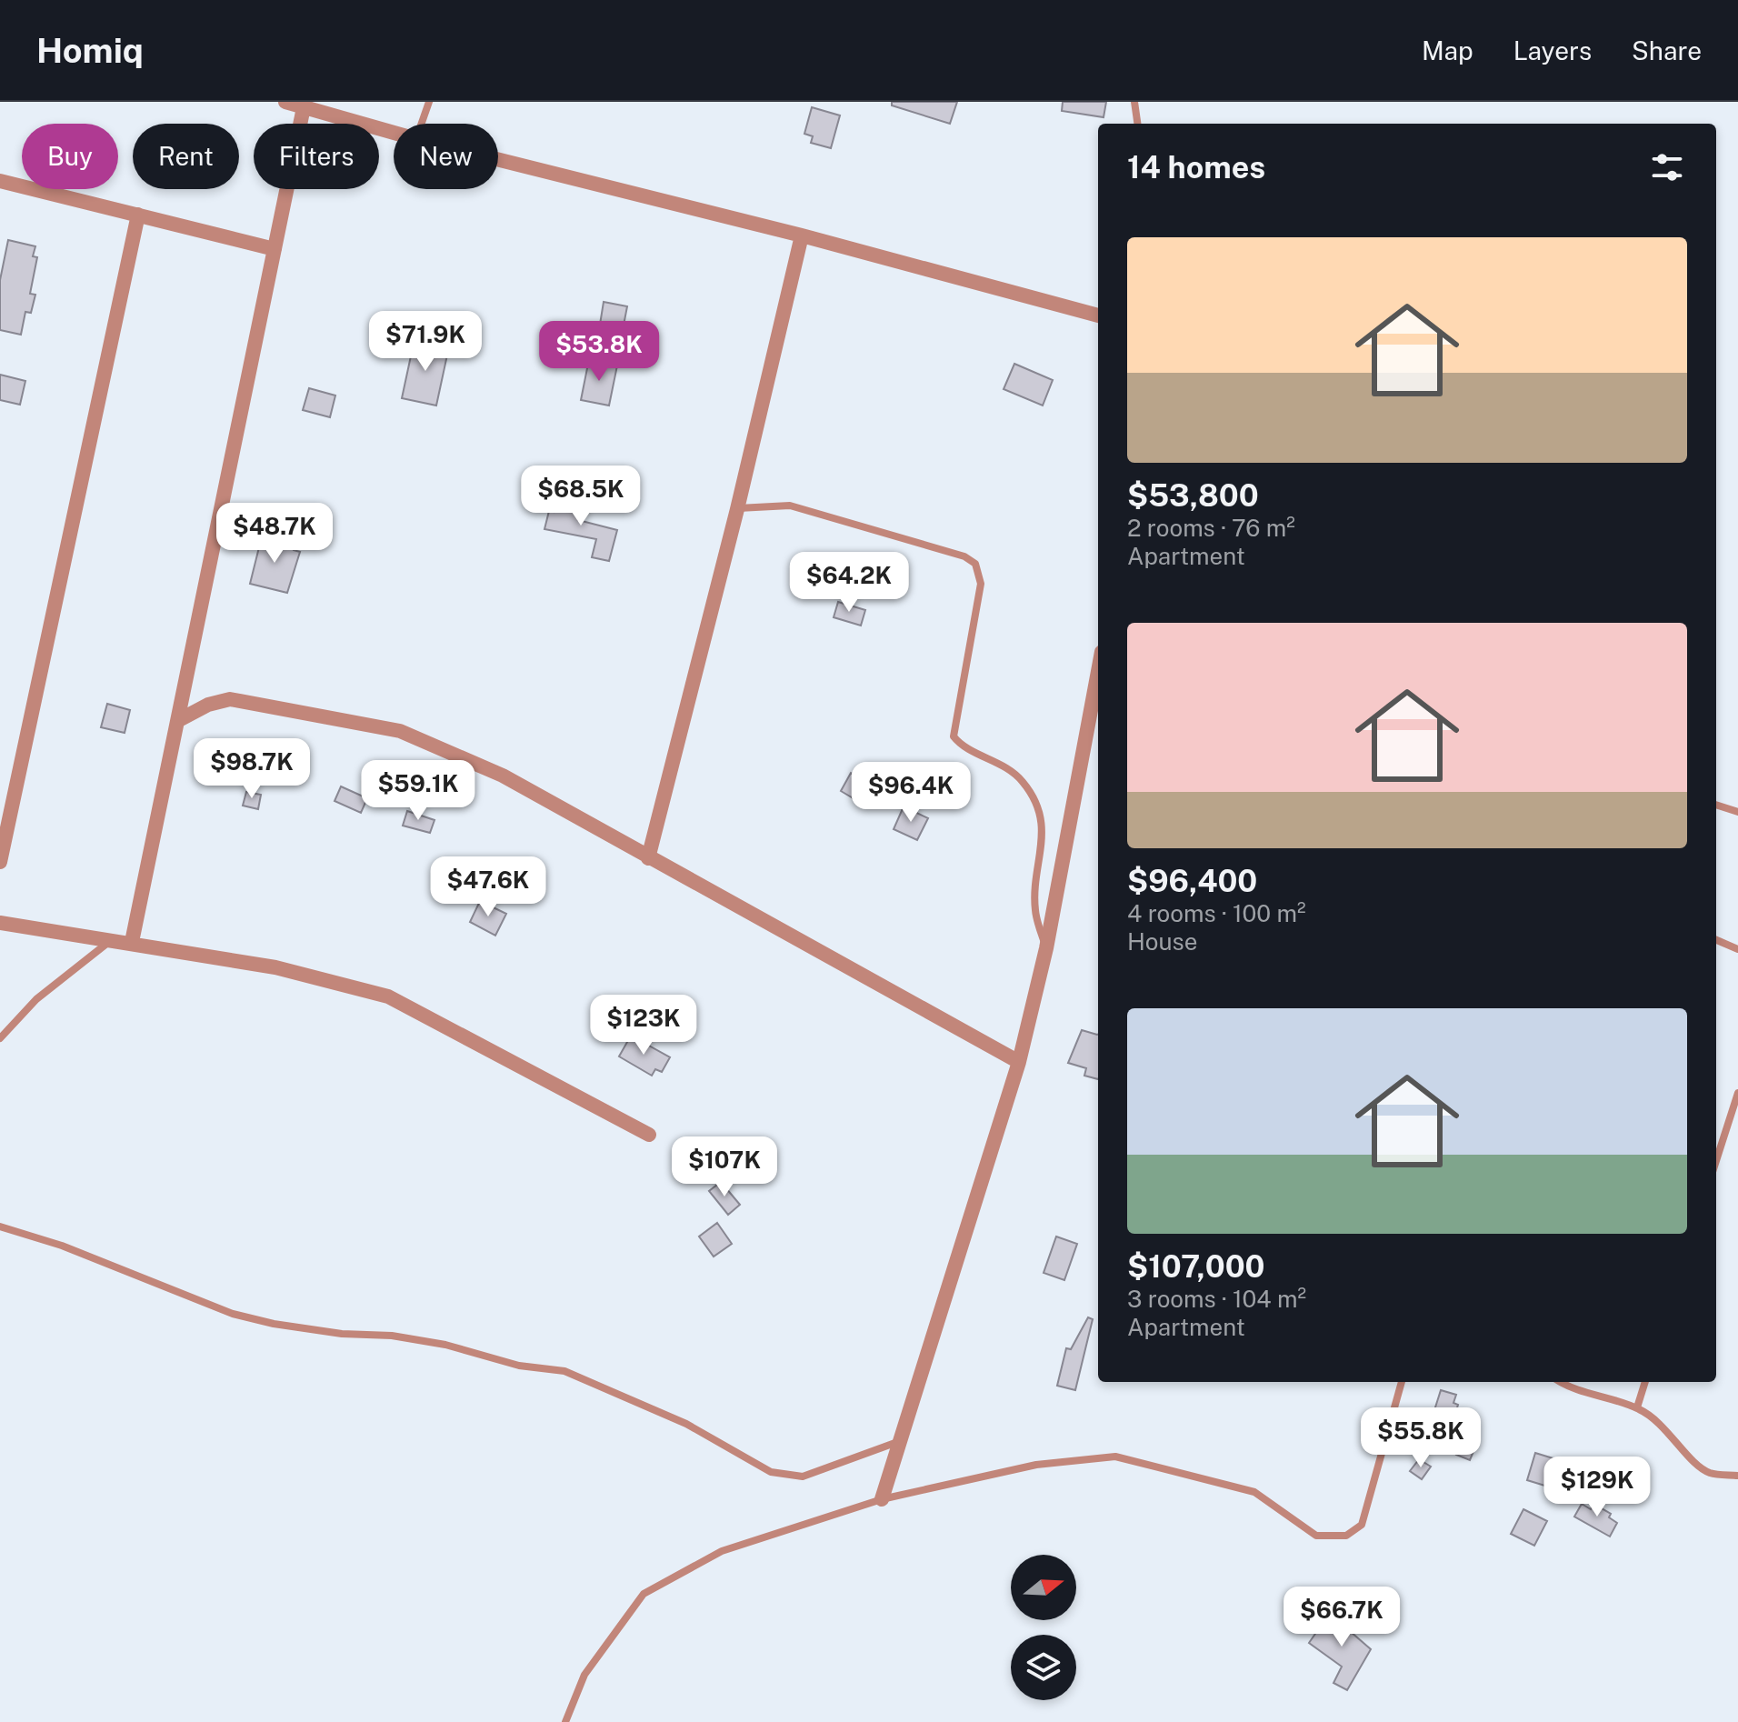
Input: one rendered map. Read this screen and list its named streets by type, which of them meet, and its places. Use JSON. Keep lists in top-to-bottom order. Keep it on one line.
{"north":"right","page":{"header":"Homiq","nav":["Map","Layers","Share"],"chip":["Buy","Rent","Filters","New"],"heading":"14 homes","list":[{"name":"$53,800","note":"2 rooms · 76 m² · Apartment"},{"name":"$96,400","note":"4 rooms · 100 m² · House"},{"name":"$107,000","note":"3 rooms · 104 m² · Apartment"}],"price":["$71.9K","$53.8K","$68.5K","$48.7K","$64.2K","$98.7K","$59.1K","$96.4K","$47.6K","$123K","$107K","$55.8K","$129K","$66.7K"]}}
